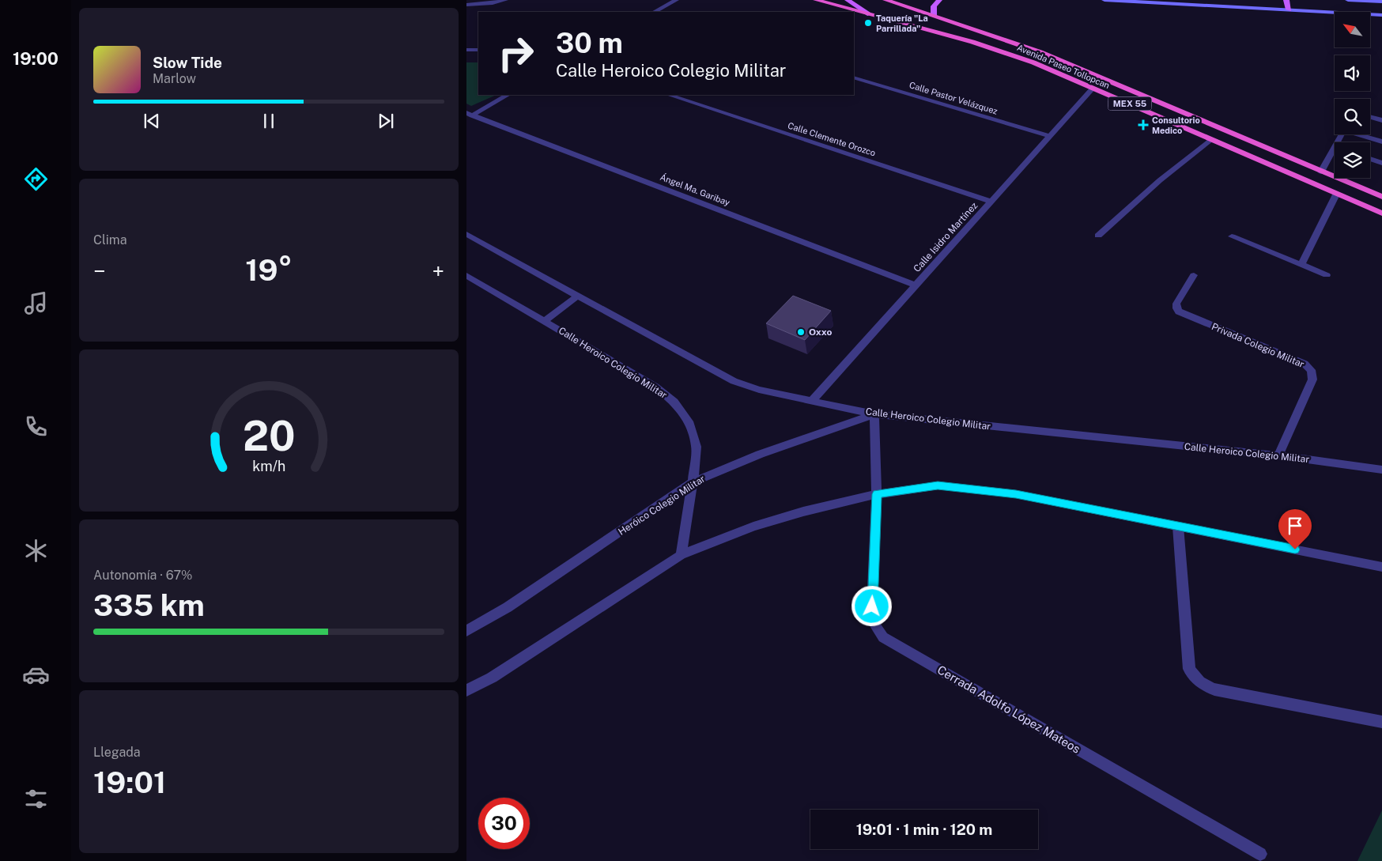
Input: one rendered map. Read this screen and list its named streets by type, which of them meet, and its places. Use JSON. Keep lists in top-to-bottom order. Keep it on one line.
{"streets":{"highway":["Avenida Paseo Tollopcan","MEX 55"],"street":["Calle Pastor Velázquez","Calle Clemente Orozco","Ángel Ma. Garibay","Calle Isidro Martínez","Privada Colegio Militar","Calle Heroico Colegio Militar","Heróico Colegio Militar","Cerrada Adolfo López Mateos"]},"crossings":[["Avenida Paseo Tollopcan","Calle Isidro Martínez"],["Calle Pastor Velázquez","Calle Isidro Martínez"],["Calle Clemente Orozco","Calle Isidro Martínez"],["Ángel Ma. Garibay","Calle Isidro Martínez"],["Calle Isidro Martínez","Calle Heroico Colegio Militar"],["Privada Colegio Militar","Calle Heroico Colegio Militar"],["Calle Heroico Colegio Militar","Heróico Colegio Militar"],["Calle Heroico Colegio Militar","Cerrada Adolfo López Mateos"],["Heróico Colegio Militar","Cerrada Adolfo López Mateos"]],"places":{"other":["Taquería \"La Parrillada\"","Oxxo"],"health":["Consultorio Medico"]},"north":"top left","page":{"tabs":"19:00","turn":["30 m","Calle Heroico Colegio Militar"],"song":["Slow Tide","Marlow"],"tile":["Clima",["Autonomía · 67%","335 km"],["Llegada","19:01"]],"heat":["−","19°","+"],"limit":"30","trip":"19:01 · 1 min · 120 m","gauge":["20","km/h"]}}
